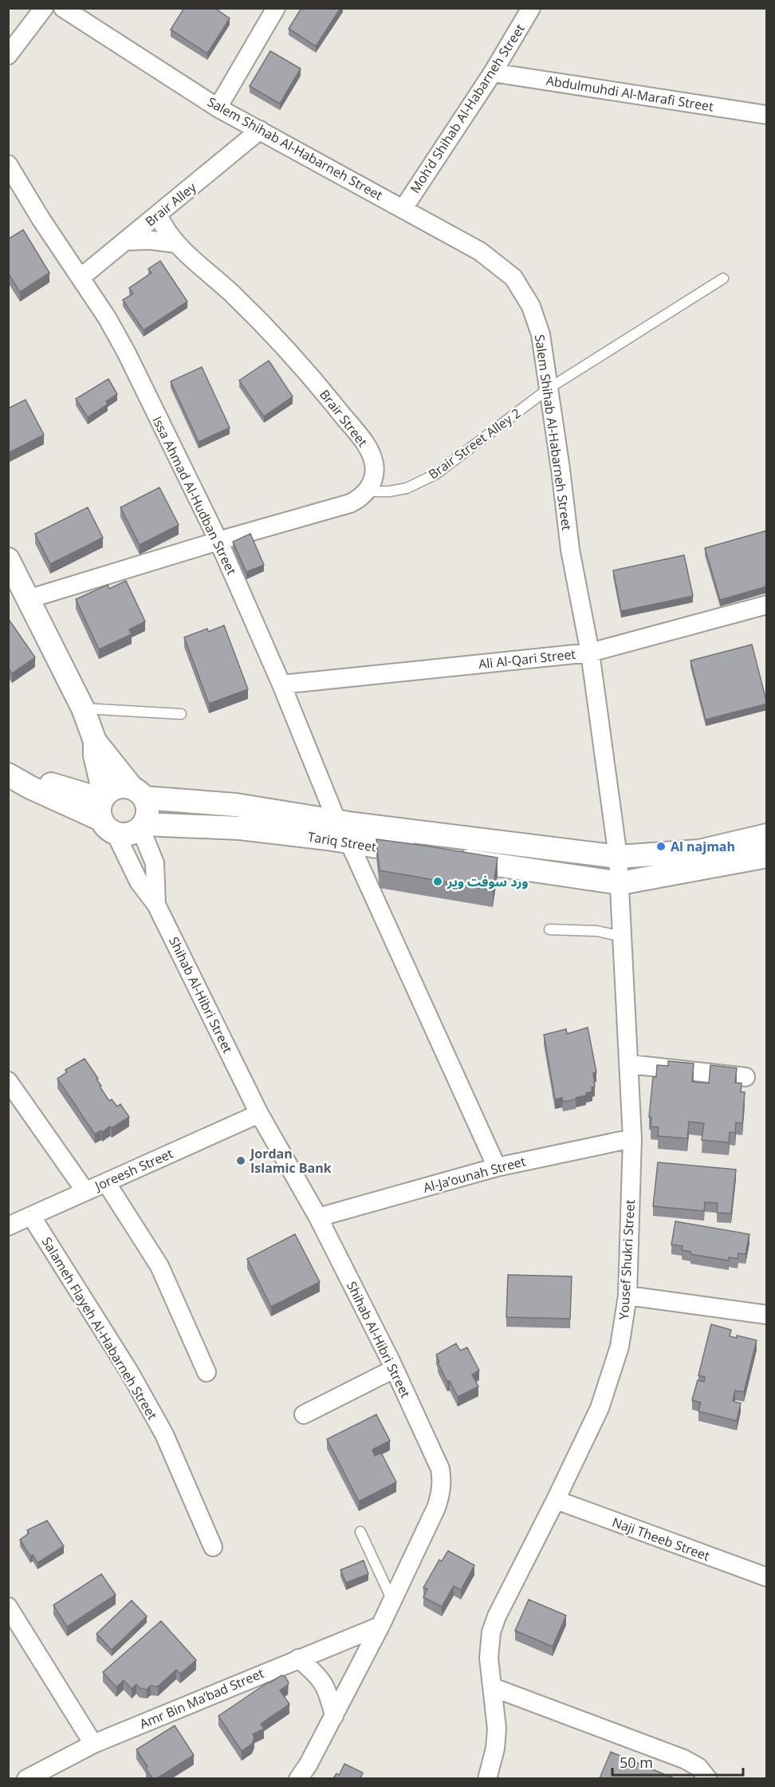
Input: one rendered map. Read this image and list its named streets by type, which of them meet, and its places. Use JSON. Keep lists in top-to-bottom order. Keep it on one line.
{"streets":{"street":["Abdulmuhdi Al-Marafi Street","Moh’d Shihab Al-Habarneh Street","Salem Shihab Al-Habarneh Street","Brair Alley","Brair Street","Issa Ahmad Al-Hudban Street","Ali Al-Qari Street","Tariq Street","Shihab Al-Hibri Street","Joreesh Street","Al-Ja’ounah Street","Yousef Shukri Street","Salameh Flayeh Al-Habarneh Street","Naji Theeb Street","Amr Bin Ma’bad Street"],"lane":["Brair Street Alley 2"]},"crossings":[["Abdulmuhdi Al-Marafi Street","Moh’d Shihab Al-Habarneh Street"],["Moh’d Shihab Al-Habarneh Street","Salem Shihab Al-Habarneh Street"],["Salem Shihab Al-Habarneh Street","Brair Alley"],["Salem Shihab Al-Habarneh Street","Brair Street Alley 2"],["Salem Shihab Al-Habarneh Street","Ali Al-Qari Street"],["Salem Shihab Al-Habarneh Street","Tariq Street"],["Salem Shihab Al-Habarneh Street","Yousef Shukri Street"],["Brair Alley","Brair Street"],["Brair Alley","Issa Ahmad Al-Hudban Street"],["Brair Street","Brair Street Alley 2"],["Issa Ahmad Al-Hudban Street","Ali Al-Qari Street"],["Issa Ahmad Al-Hudban Street","Tariq Street"],["Issa Ahmad Al-Hudban Street","Al-Ja’ounah Street"],["Tariq Street","Shihab Al-Hibri Street"],["Tariq Street","Yousef Shukri Street"],["Shihab Al-Hibri Street","Joreesh Street"],["Shihab Al-Hibri Street","Al-Ja’ounah Street"],["Shihab Al-Hibri Street","Amr Bin Ma’bad Street"],["Joreesh Street","Salameh Flayeh Al-Habarneh Street"],["Al-Ja’ounah Street","Yousef Shukri Street"],["Yousef Shukri Street","Naji Theeb Street"]],"places":["Al najmah","ورد سوفت وير","Jordan Islamic Bank"],"scale_bar":"50 m"}
